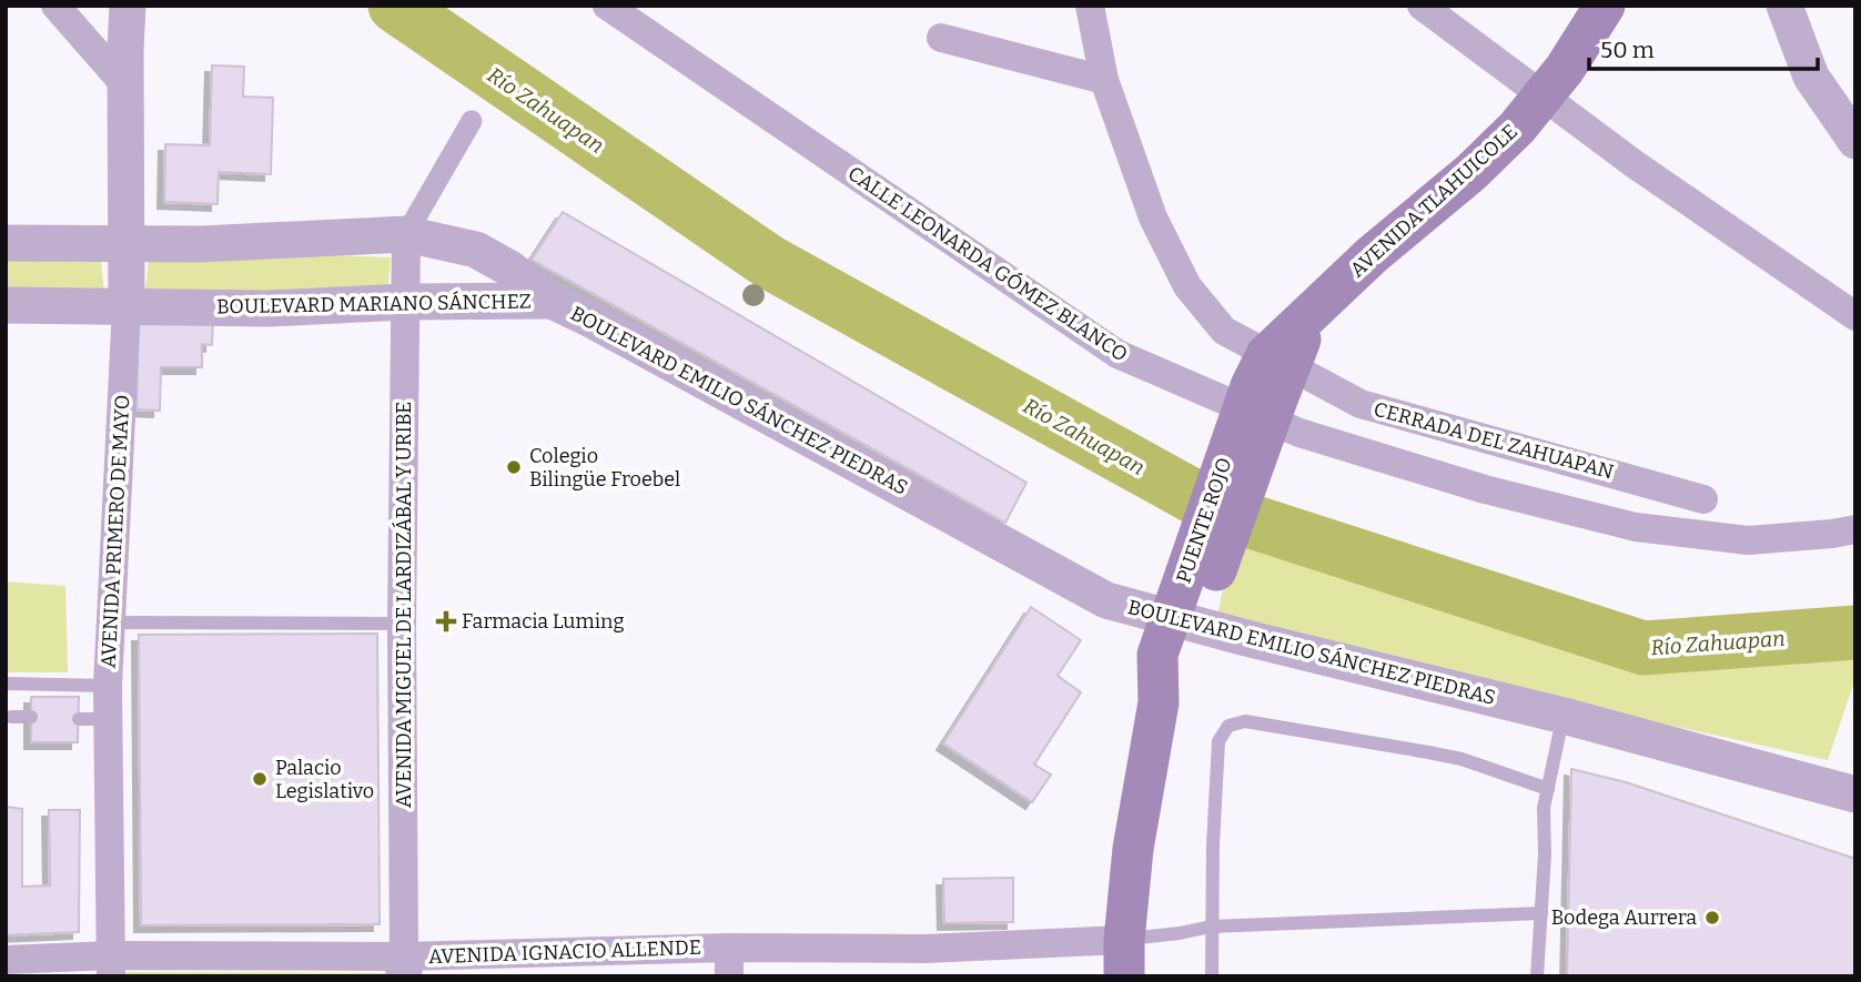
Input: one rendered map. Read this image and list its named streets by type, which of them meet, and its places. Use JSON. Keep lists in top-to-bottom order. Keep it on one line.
{"streets":{"main road":["AVENIDA TLAHUICOLE","PUENTE ROJO"],"street":["CALLE LEONARDA GÓMEZ BLANCO","BOULEVARD MARIANO SÁNCHEZ","BOULEVARD EMILIO SÁNCHEZ PIEDRAS","CERRADA DEL ZAHUAPAN","AVENIDA PRIMERO DE MAYO","AVENIDA MIGUEL DE LARDIZÁBAL Y URIBE","AVENIDA IGNACIO ALLENDE"]},"crossings":[["AVENIDA TLAHUICOLE","CERRADA DEL ZAHUAPAN"],["AVENIDA TLAHUICOLE","PUENTE ROJO"],["BOULEVARD MARIANO SÁNCHEZ","BOULEVARD EMILIO SÁNCHEZ PIEDRAS"],["BOULEVARD MARIANO SÁNCHEZ","AVENIDA PRIMERO DE MAYO"],["BOULEVARD MARIANO SÁNCHEZ","AVENIDA MIGUEL DE LARDIZÁBAL Y URIBE"],["CERRADA DEL ZAHUAPAN","PUENTE ROJO"],["PUENTE ROJO","AVENIDA IGNACIO ALLENDE"],["AVENIDA PRIMERO DE MAYO","AVENIDA IGNACIO ALLENDE"],["AVENIDA MIGUEL DE LARDIZÁBAL Y URIBE","AVENIDA IGNACIO ALLENDE"]],"water":["Río Zahuapan"],"places":{"other":["Colegio Bilingüe Froebel","Palacio Legislativo","Bodega Aurrera"],"health":["Farmacia Luming"]},"scale_bar":"50 m"}
